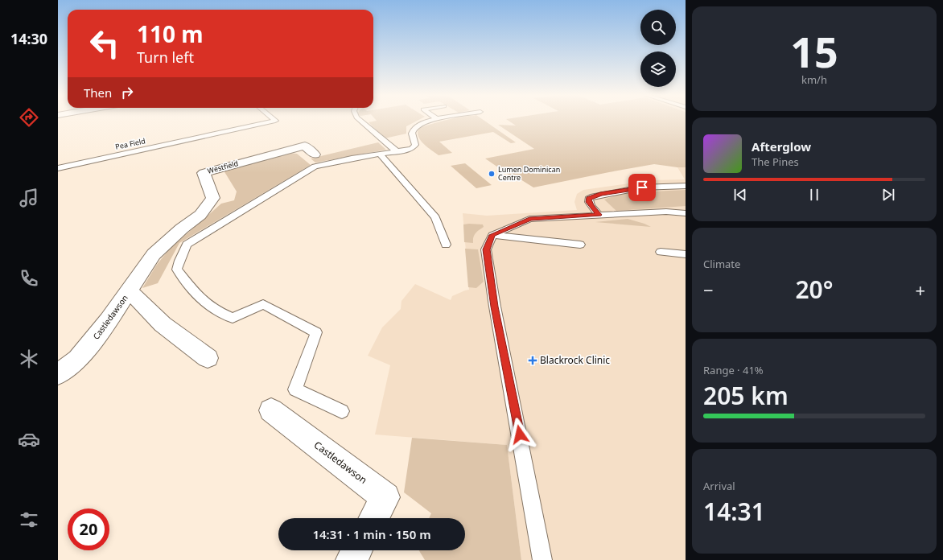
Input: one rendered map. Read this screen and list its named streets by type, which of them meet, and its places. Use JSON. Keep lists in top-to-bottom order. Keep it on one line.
{"streets":{"main road":["Westfield","Castledawson"],"lane":["Pea Field"]},"crossings":[["Westfield","Castledawson"]],"places":{"other":["Lumen Dominican Centre"],"health":["Blackrock Clinic"]},"page":{"tabs":"14:30","tile":[["15","km/h"],"Climate",["Range · 41%","205 km"],["Arrival","14:31"]],"turn":["110 m","Turn left"],"then":"Then","song":["Afterglow","The Pines"],"heat":["−","20°","+"],"limit":"20","trip":"14:31 · 1 min · 150 m"}}
